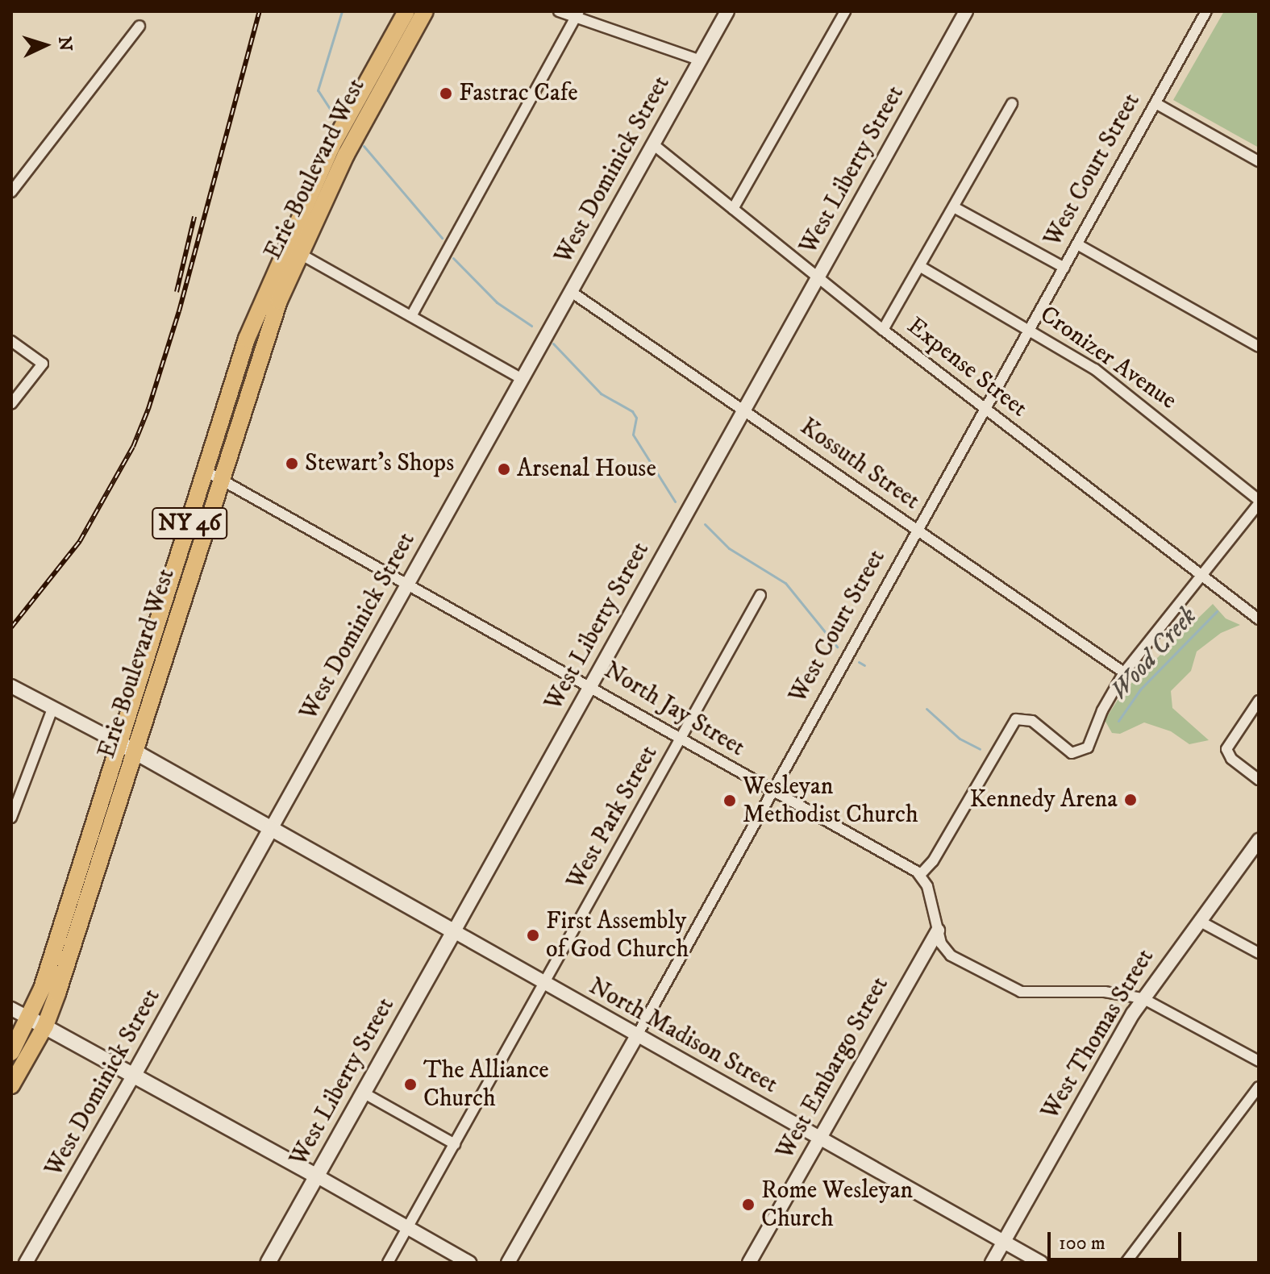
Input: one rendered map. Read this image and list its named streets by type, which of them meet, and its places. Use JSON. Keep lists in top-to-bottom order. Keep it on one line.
{"streets":{"main road":["Erie Boulevard West","West Dominick Street","West Liberty Street","NY 46","North Madison Street"],"street":["West Court Street","Cronizer Avenue","Expense Street","Kossuth Street","North Jay Street","West Park Street","West Thomas Street","West Embargo Street"]},"crossings":[["Erie Boulevard West","North Jay Street"],["Erie Boulevard West","North Madison Street"],["West Dominick Street","Expense Street"],["West Dominick Street","Kossuth Street"],["West Dominick Street","North Jay Street"],["West Dominick Street","North Madison Street"],["West Liberty Street","Expense Street"],["West Liberty Street","Kossuth Street"],["West Liberty Street","North Jay Street"],["West Liberty Street","North Madison Street"],["West Court Street","Cronizer Avenue"],["West Court Street","Expense Street"],["West Court Street","Kossuth Street"],["West Court Street","North Jay Street"],["West Court Street","North Madison Street"],["North Jay Street","West Park Street"],["West Park Street","North Madison Street"],["West Thomas Street","North Madison Street"],["North Madison Street","West Embargo Street"]],"water":["Wood Creek"],"places":["Fastrac Cafe","Stewart's Shops","Arsenal House","Kennedy Arena","Wesleyan Methodist Church","First Assembly of God Church","The Alliance Church","Rome Wesleyan Church"],"scale_bar":"100 m","north":"right"}
